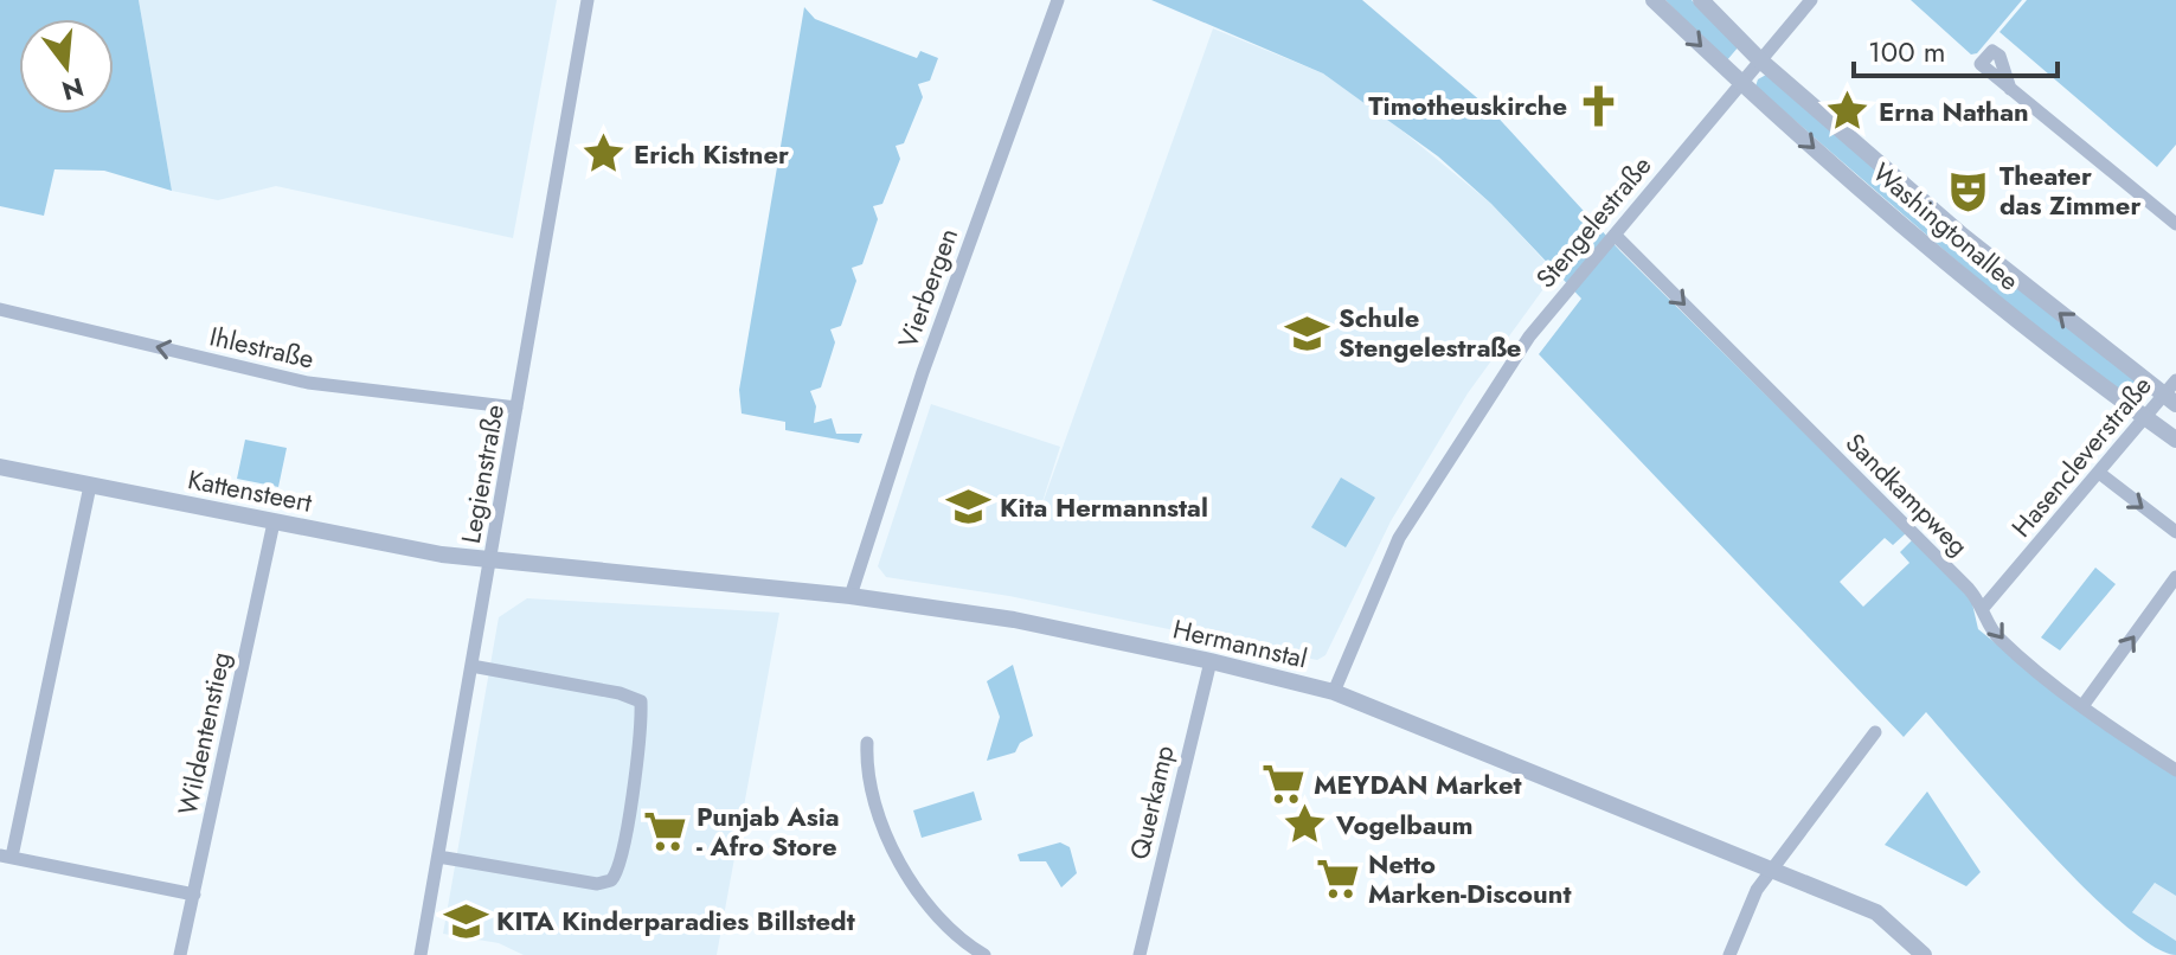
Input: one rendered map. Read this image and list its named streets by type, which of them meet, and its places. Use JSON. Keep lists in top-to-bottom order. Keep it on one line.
{"streets":{"street":["Stengelestraße","Washingtonallee","Vierbergen","Ihlestraße","Hasencleverstraße","Legienstraße","Kattensteert","Sandkampweg","Hermannstal","Wildentenstieg","Querkamp"]},"crossings":[["Stengelestraße","Washingtonallee"],["Stengelestraße","Sandkampweg"],["Stengelestraße","Hermannstal"],["Washingtonallee","Hasencleverstraße"],["Vierbergen","Hermannstal"],["Ihlestraße","Legienstraße"],["Hasencleverstraße","Sandkampweg"],["Legienstraße","Kattensteert"],["Legienstraße","Hermannstal"],["Kattensteert","Hermannstal"],["Kattensteert","Wildentenstieg"],["Hermannstal","Querkamp"]],"one_way":["Ihlestraße","Sandkampweg"],"places":{"church":["Timotheuskirche"],"place":["Erna Nathan","Erich Kistner","Vogelbaum"],"theatre":["Theater das Zimmer"],"school or university":["Schule Stengelestraße","Kita Hermannstal","KITA Kinderparadies Billstedt"],"supermarket":["MEYDAN Market","Punjab Asia - Afro Store","Netto Marken-Discount"]},"scale_bar":"100 m","north":"bottom"}
